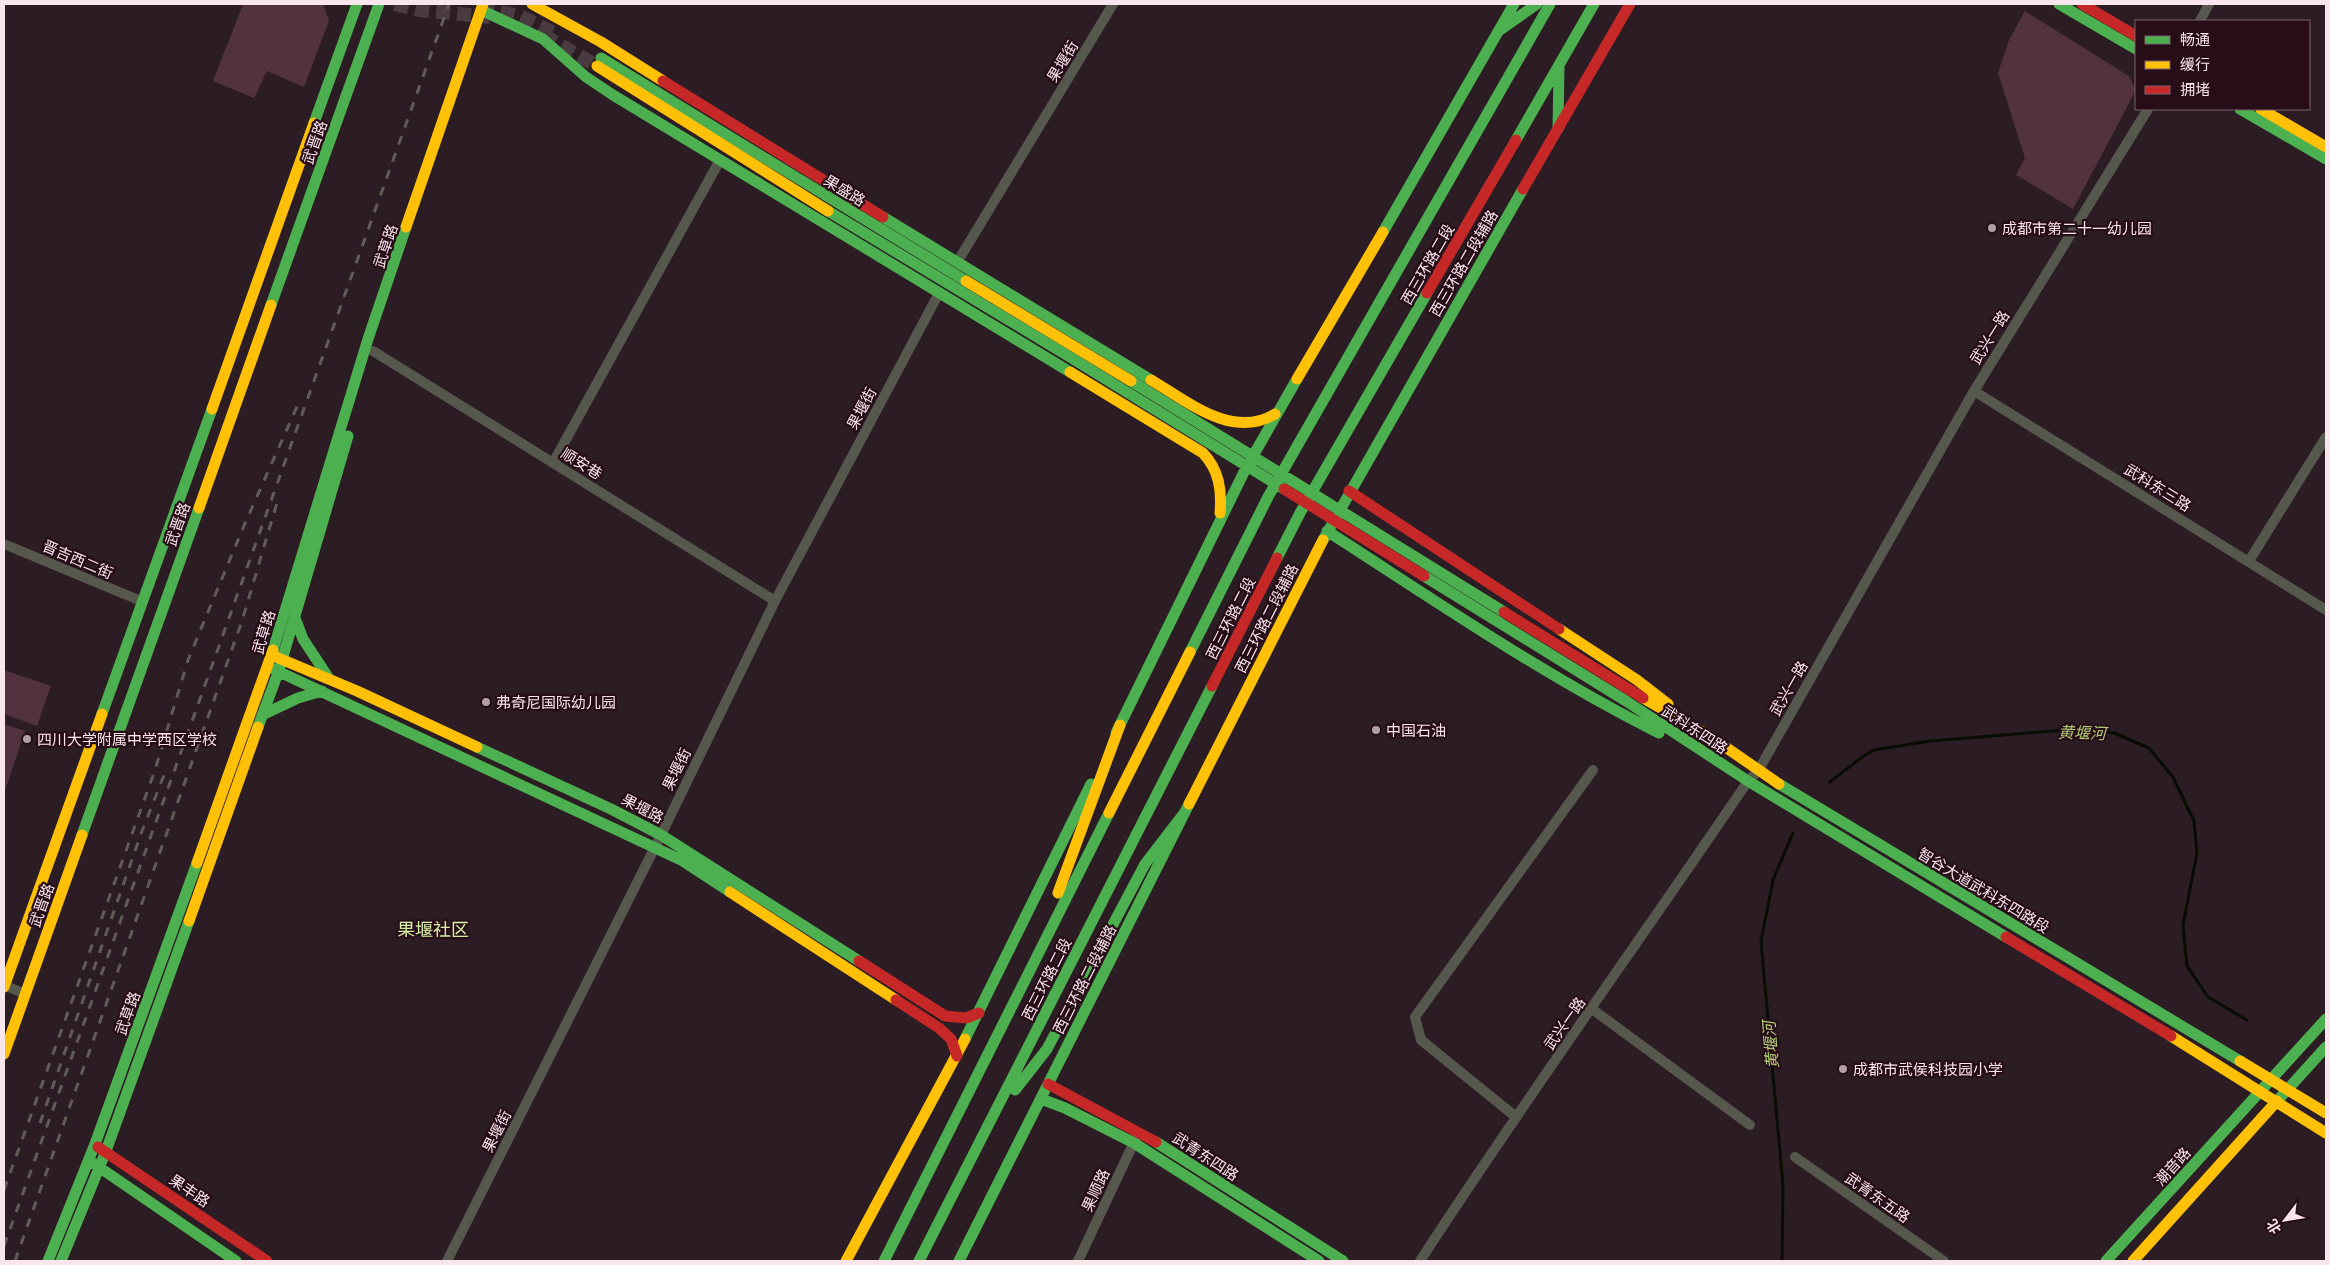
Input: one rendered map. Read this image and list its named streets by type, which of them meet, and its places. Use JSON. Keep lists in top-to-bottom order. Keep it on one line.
{"streets":{"main road":["武晋路","果盛路","武草路","西三环路二段辅路","西三环路二段","武科东四路","果堰路","智谷大道武科东四路段","武青东四路","潮音路","果丰路"],"street":["果堰街","武兴一路","顺安巷","武科东三路","晋吉西二街","果顺路","武青东五路"]},"crossings":[["果堰街","顺安巷"],["果堰街","果堰路"],["武晋路","晋吉西二街"],["果盛路","武科东四路"],["果盛路","智谷大道武科东四路段"],["武草路","顺安巷"],["武草路","果堰路"],["武草路","果丰路"],["西三环路二段辅路","武青东四路"],["武兴一路","武科东三路"],["武兴一路","武科东四路"],["武兴一路","智谷大道武科东四路段"],["武科东四路","智谷大道武科东四路段"],["智谷大道武科东四路段","潮音路"],["武青东四路","果顺路"]],"districts":["果堰社区"],"water":["黄堰河"],"places":["成都市第二十一幼儿园","弗奇尼国际幼儿园","中国石油","四川大学附属中学西区学校","成都市武侯科技园小学"],"legend":["畅通","缓行","拥堵"],"north":"bottom left"}
